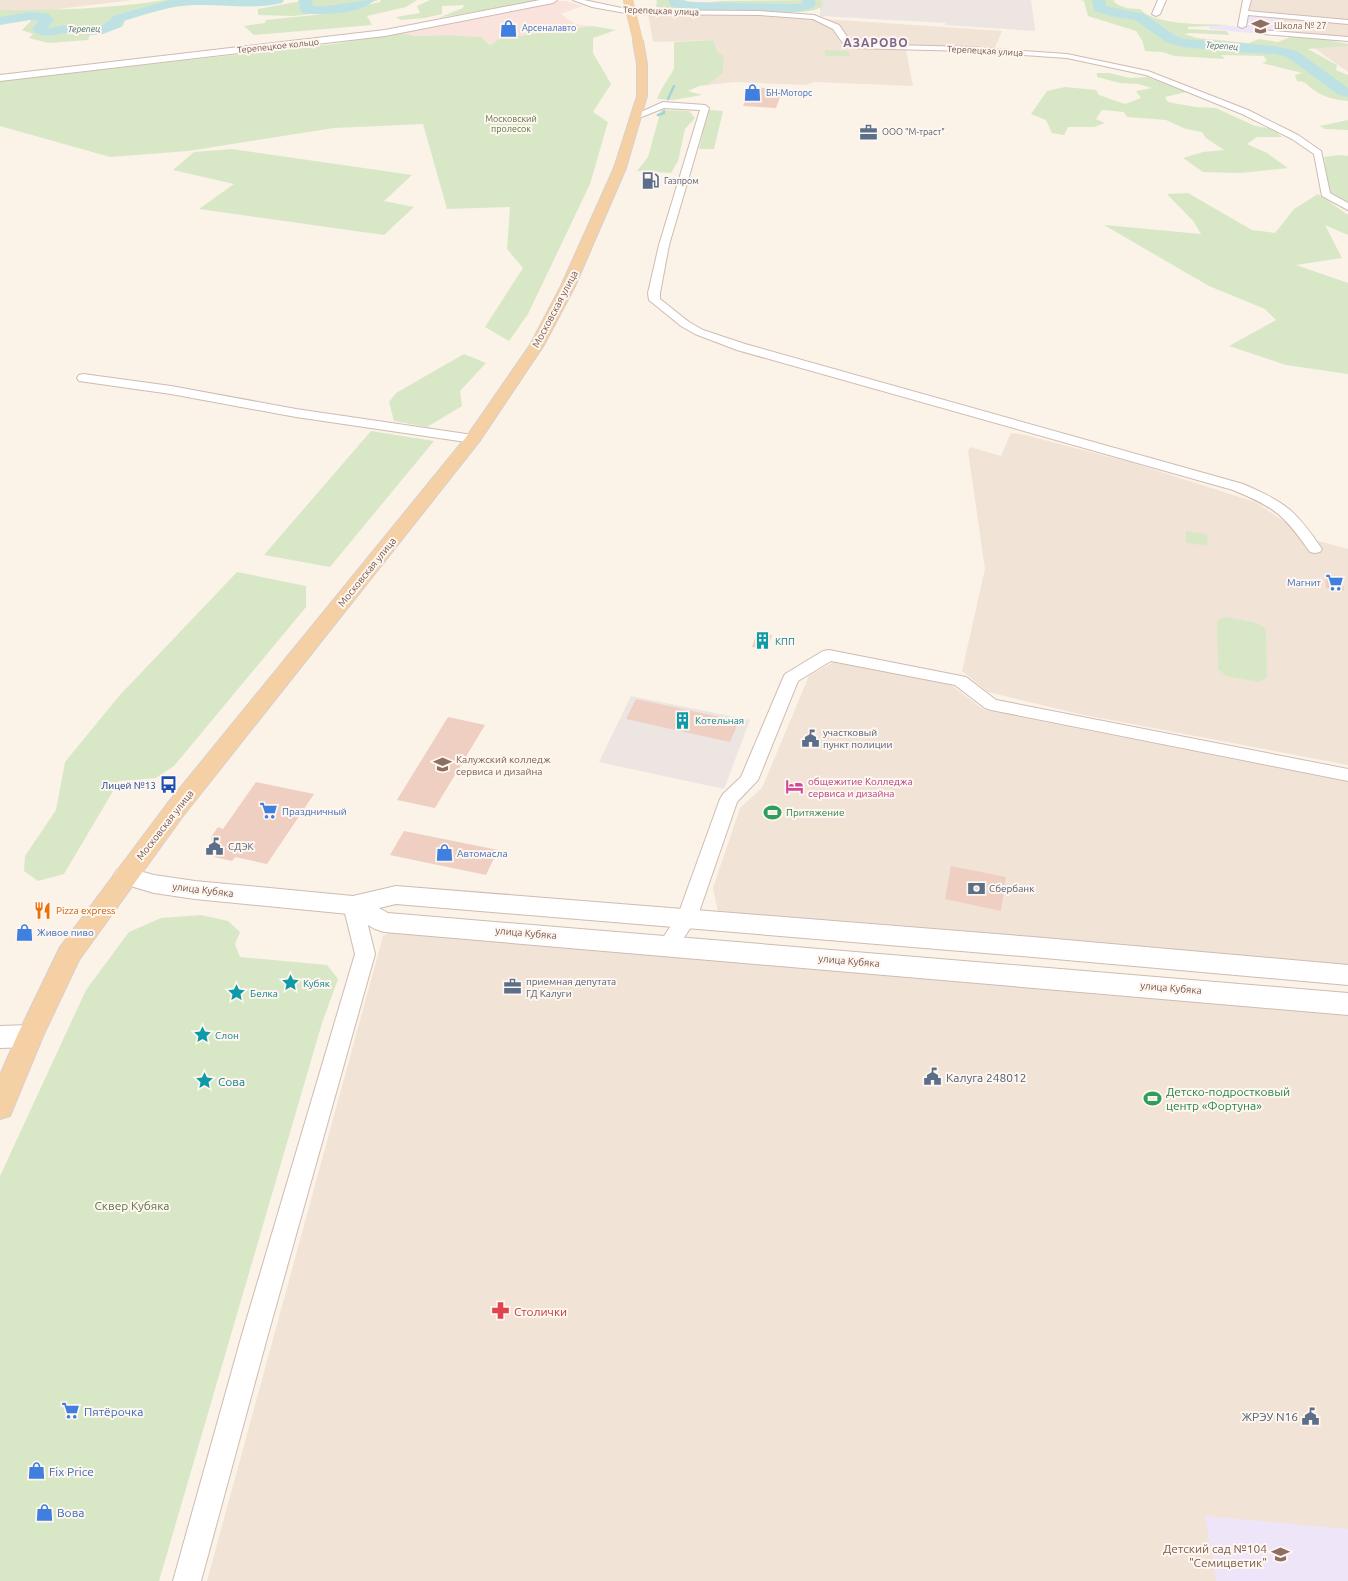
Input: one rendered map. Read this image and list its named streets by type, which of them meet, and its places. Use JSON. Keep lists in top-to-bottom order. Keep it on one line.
{"streets":{"main road":["Московская улица"],"street":["Терепецкая улица","Терепецкое кольцо","улица Кубяка"]},"crossings":[["Московская улица","улица Кубяка"]],"districts":["АЗАРОВО"],"water":["Терепец"],"parks":["Московский пролесок","Сквер Кубяка"],"places":{"school or university":["Школа № 27","Калужский колледж сервиса и дизайна","Детский сад №104 \"Семицветик\""],"shop":["Арсеналавто","БН-Моторс","Автомасла","Живое пиво","Fix Price","Вова"],"office":["ООО \"М-траст\"","приемная депутата ГД Калуги"],"fuel station":["Газпром"],"supermarket":["Магнит","Праздничный","Пятёрочка"],"building":["КПП","Котельная"],"public building":["участковый пункт полиции","СДЭК","Калуга 248012","ЖРЭУ N16"],"bus stop":["Лицей №13"],"hotel":["общежитие Колледжа сервиса и дизайна"],"sports":["Притяжение","Детско-подростковый центр «Фортуна»"],"bank":["Сбербанк"],"restaurant":["Pizza express"],"place":["Кубяк","Белка","Слон","Сова"],"pharmacy":["Столички"]}}
